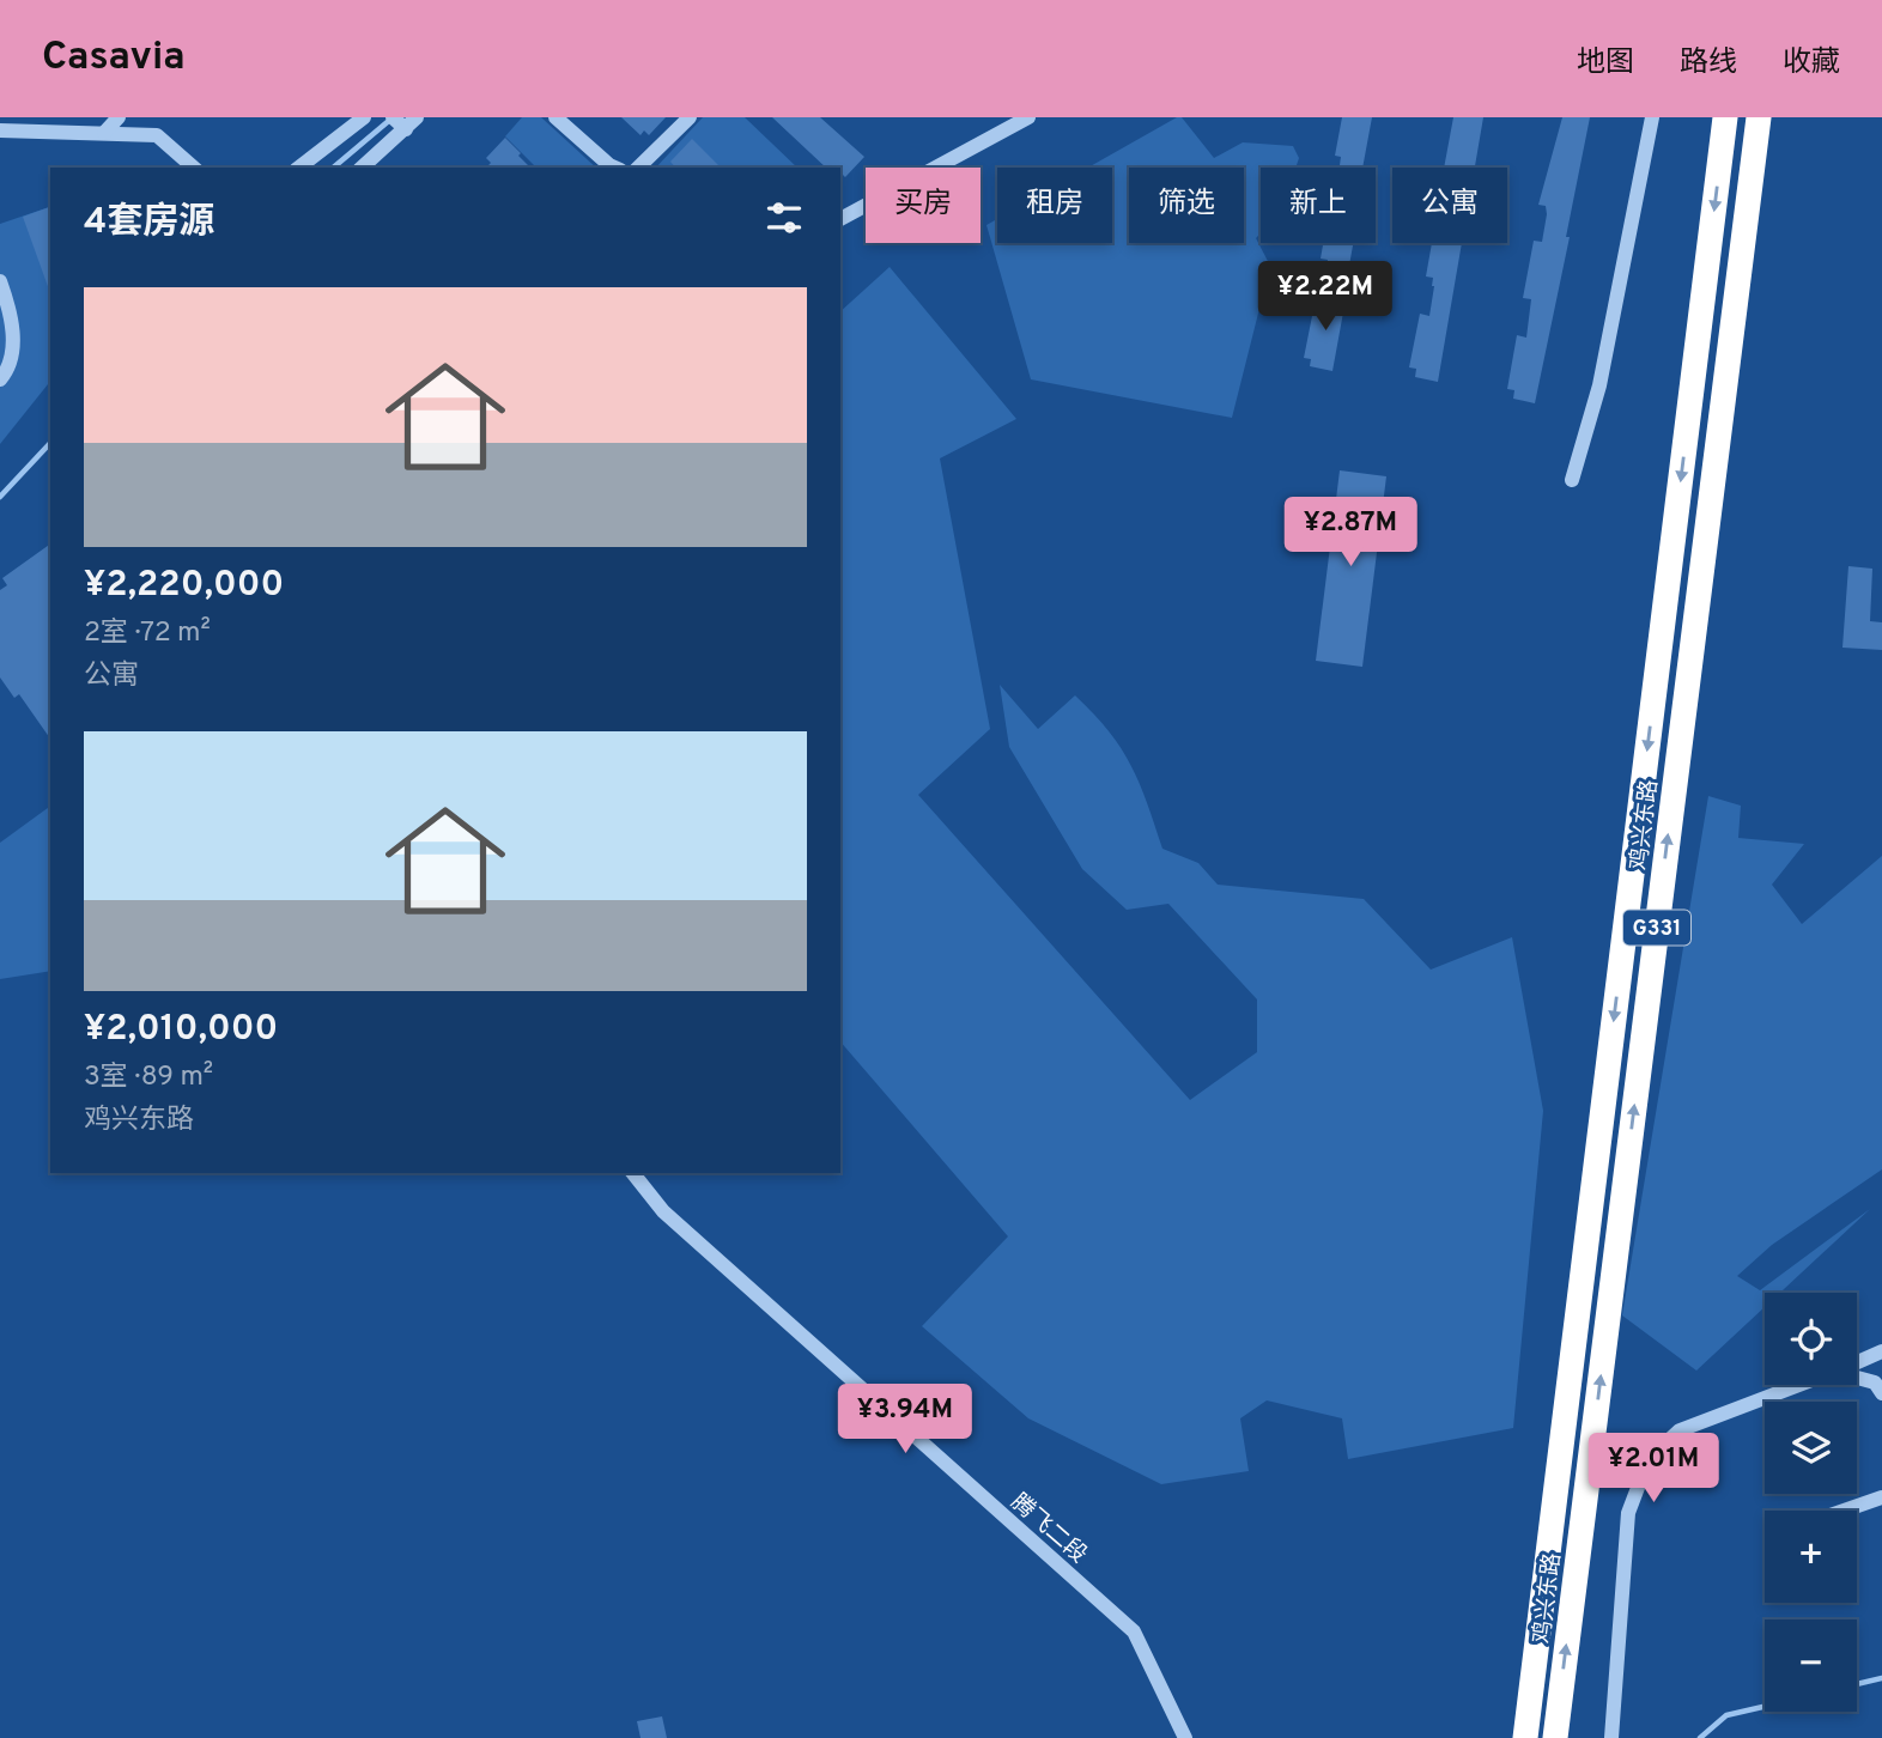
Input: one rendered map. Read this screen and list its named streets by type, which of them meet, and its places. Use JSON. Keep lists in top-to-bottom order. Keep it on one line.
{"streets":{"highway":["鸡兴东路","G331"],"street":["腾飞二段"]},"page":{"header":"Casavia","nav":["地图","路线","收藏"],"chip":["买房","租房","筛选","新上","公寓"],"heading":"4套房源","price":["¥2.22M","¥2.87M","¥3.94M","¥2.01M"],"list":[{"name":"¥2,220,000","note":"2室 · 72 m² · 公寓"},{"name":"¥2,010,000","note":"3室 · 89 m² · 鸡兴东路"}],"map_buttons":["+","−"]}}
